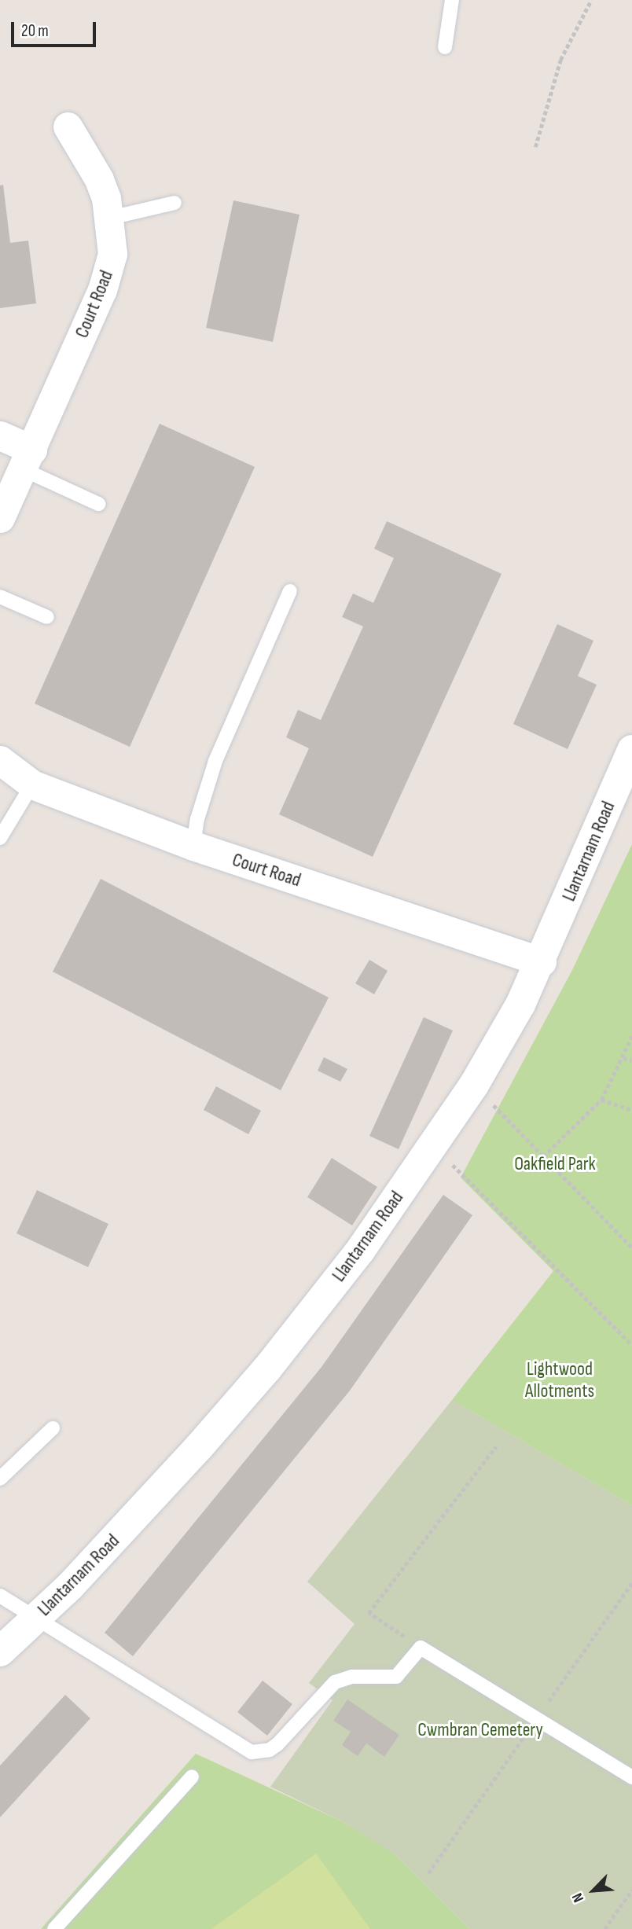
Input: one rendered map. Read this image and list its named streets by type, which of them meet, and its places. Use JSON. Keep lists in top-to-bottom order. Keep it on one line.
{"streets":{"street":["Court Road","Llantarnam Road"]},"crossings":[["Court Road","Llantarnam Road"]],"parks":["Oakfield Park","Lightwood Allotments","Cwmbran Cemetery"],"scale_bar":"20 m","north":"bottom left"}
